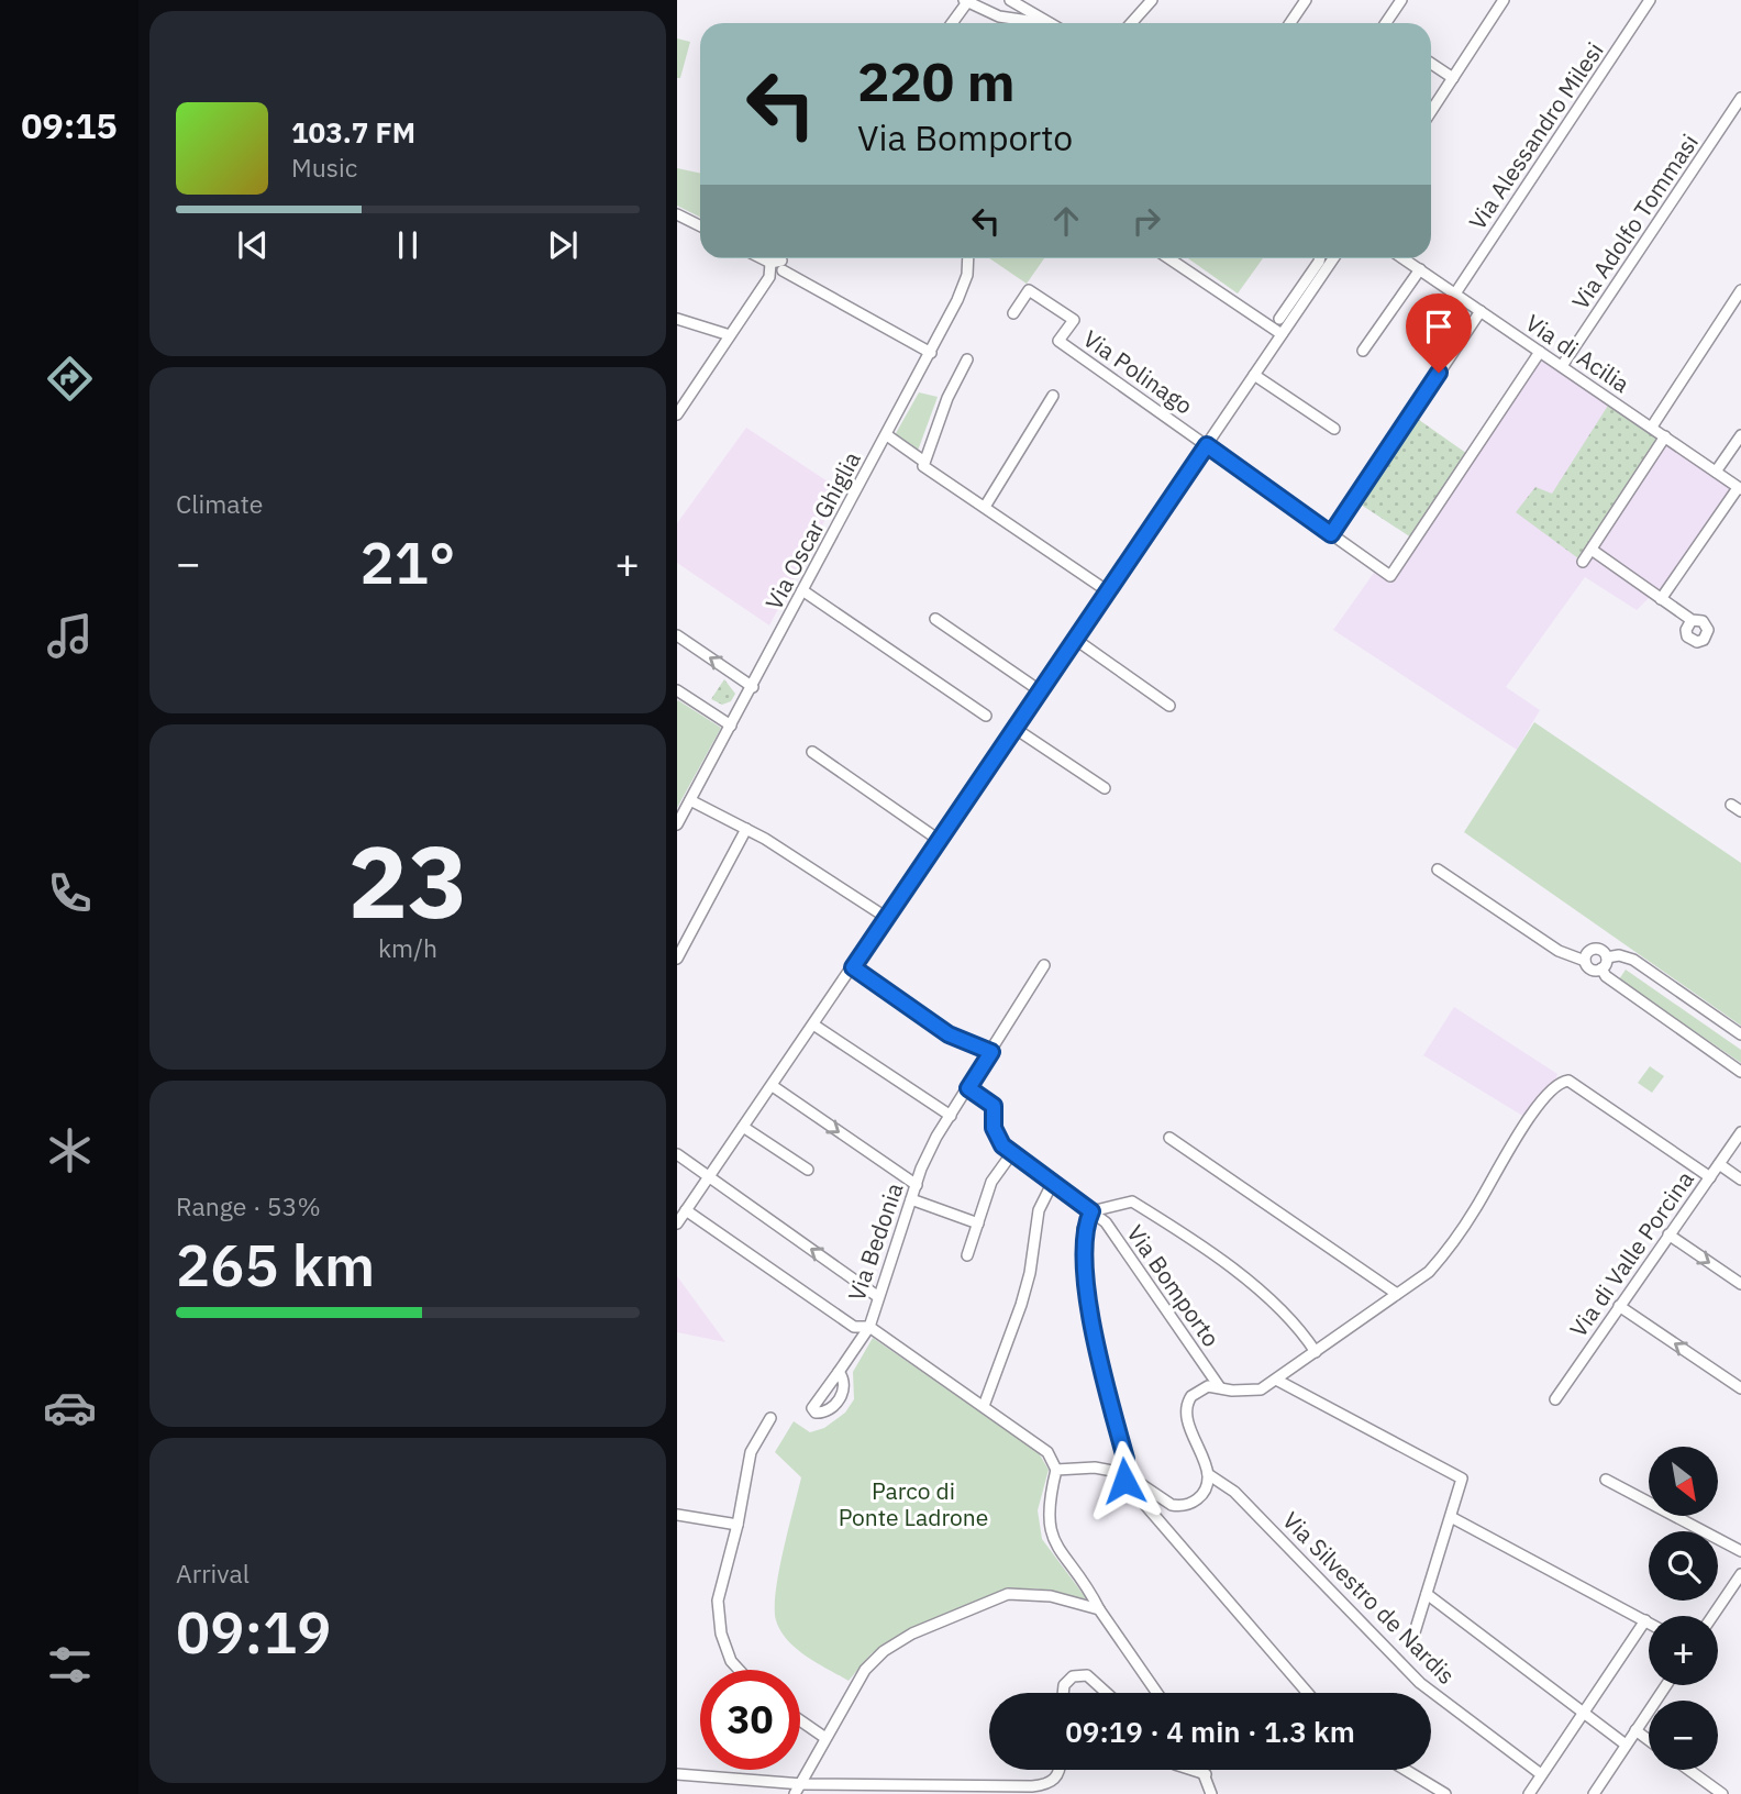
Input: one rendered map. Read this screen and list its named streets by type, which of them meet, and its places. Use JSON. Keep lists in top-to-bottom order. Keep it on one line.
{"streets":{"street":["Via Alessandro Milesi","Via Adolfo Tommasi","Via di Acilia","Via Polinago","Via Oscar Ghiglia","Via Bedonia","Via di Valle Porcina","Via Bomporto","Via Silvestro de Nardis"]},"crossings":[["Via Alessandro Milesi","Via di Acilia"],["Via Adolfo Tommasi","Via di Acilia"],["Via Bedonia","Via Bomporto"]],"parks":["Parco di Ponte Ladrone"],"north":"bottom right","page":{"tabs":"09:15","turn":["220 m","Via Bomporto"],"song":["103.7 FM","Music"],"tile":["Climate",["23","km/h"],["Range · 53%","265 km"],["Arrival","09:19"]],"heat":["−","21°","+"],"map_buttons":["+","−"],"limit":"30","trip":"09:19 · 4 min · 1.3 km"}}
